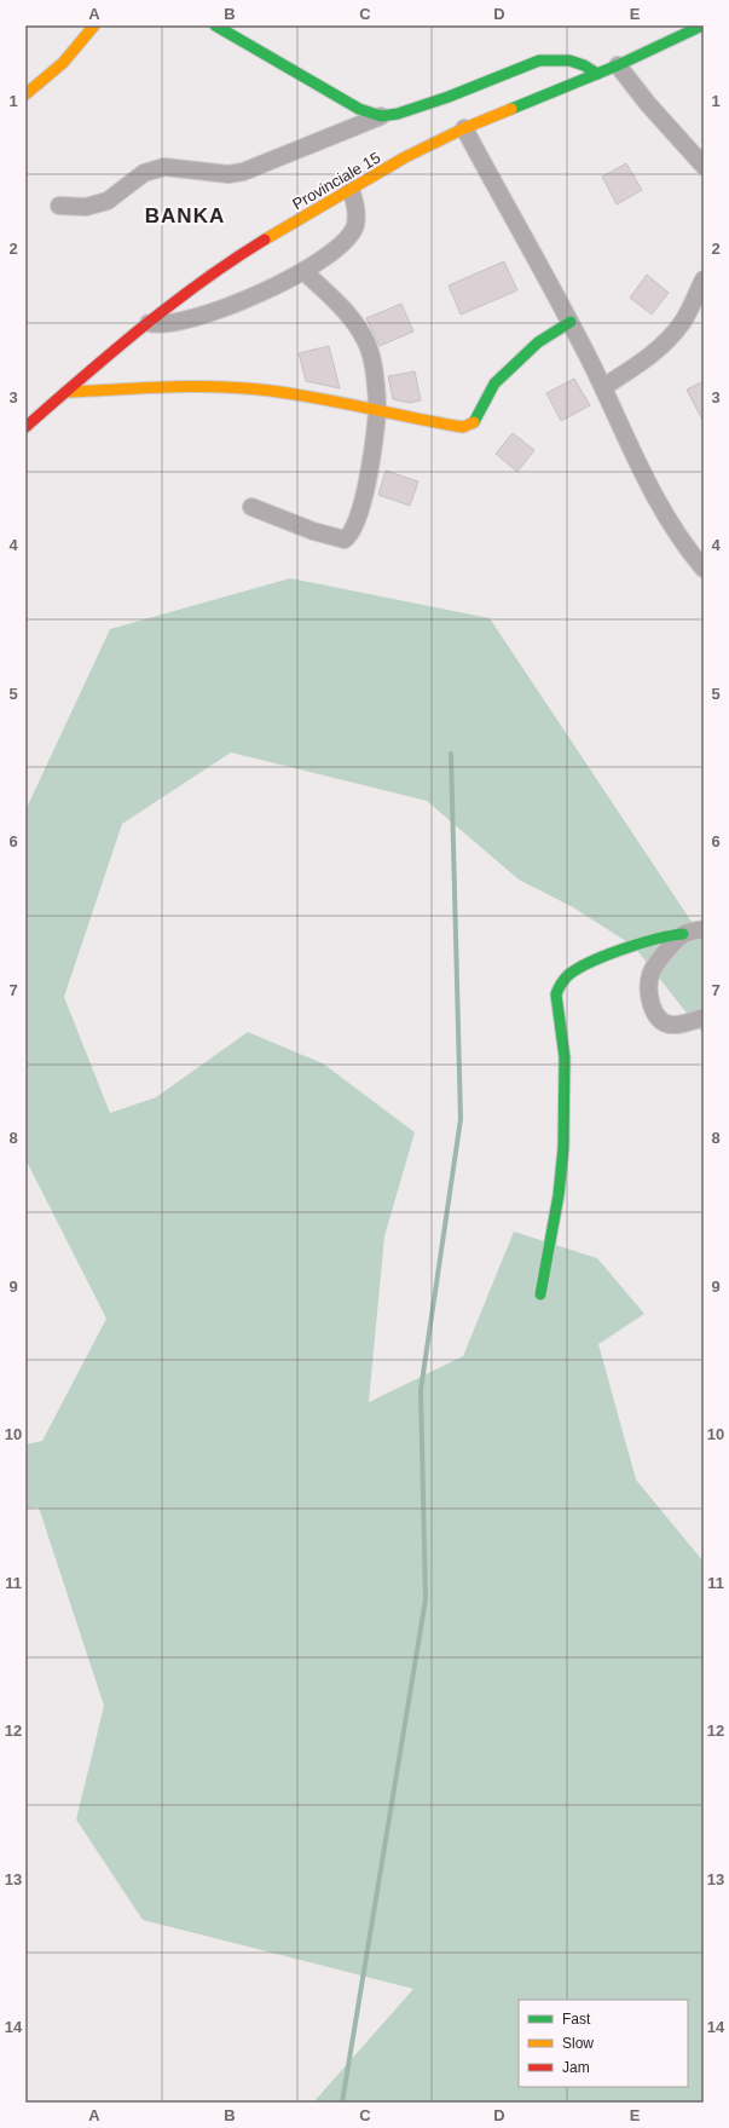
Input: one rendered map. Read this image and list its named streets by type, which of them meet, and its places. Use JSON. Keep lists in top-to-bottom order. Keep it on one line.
{"streets":{"street":["Provinciale 15"]},"districts":["BANKA"],"legend":["Fast","Slow","Jam"],"grid":{"columns":["A","B","C","D","E"],"rows":["1","2","3","4","5","6","7","8","9","10","11","12","13","14"]}}
